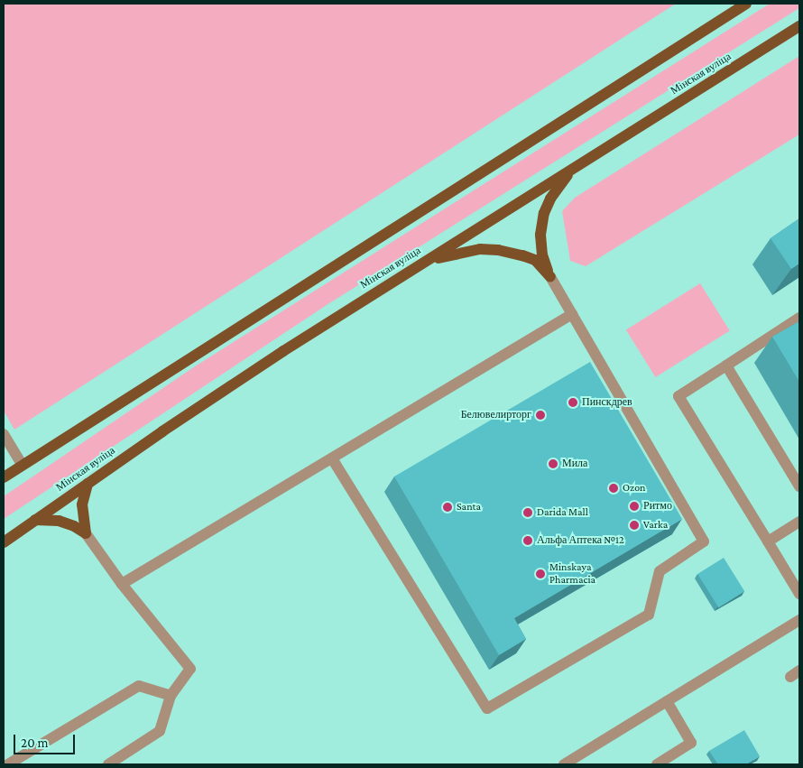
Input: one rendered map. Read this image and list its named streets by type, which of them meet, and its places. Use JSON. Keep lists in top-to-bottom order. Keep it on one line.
{"streets":{"main road":["Мінская вуліца"]},"places":["Пинскдрев","Белювелирторг","Мила","Ozon","Ритмо","Santa","Darida Mall","Varka","Альфа Аптека №12","Minskaya Pharmacia"],"scale_bar":"20 m"}
